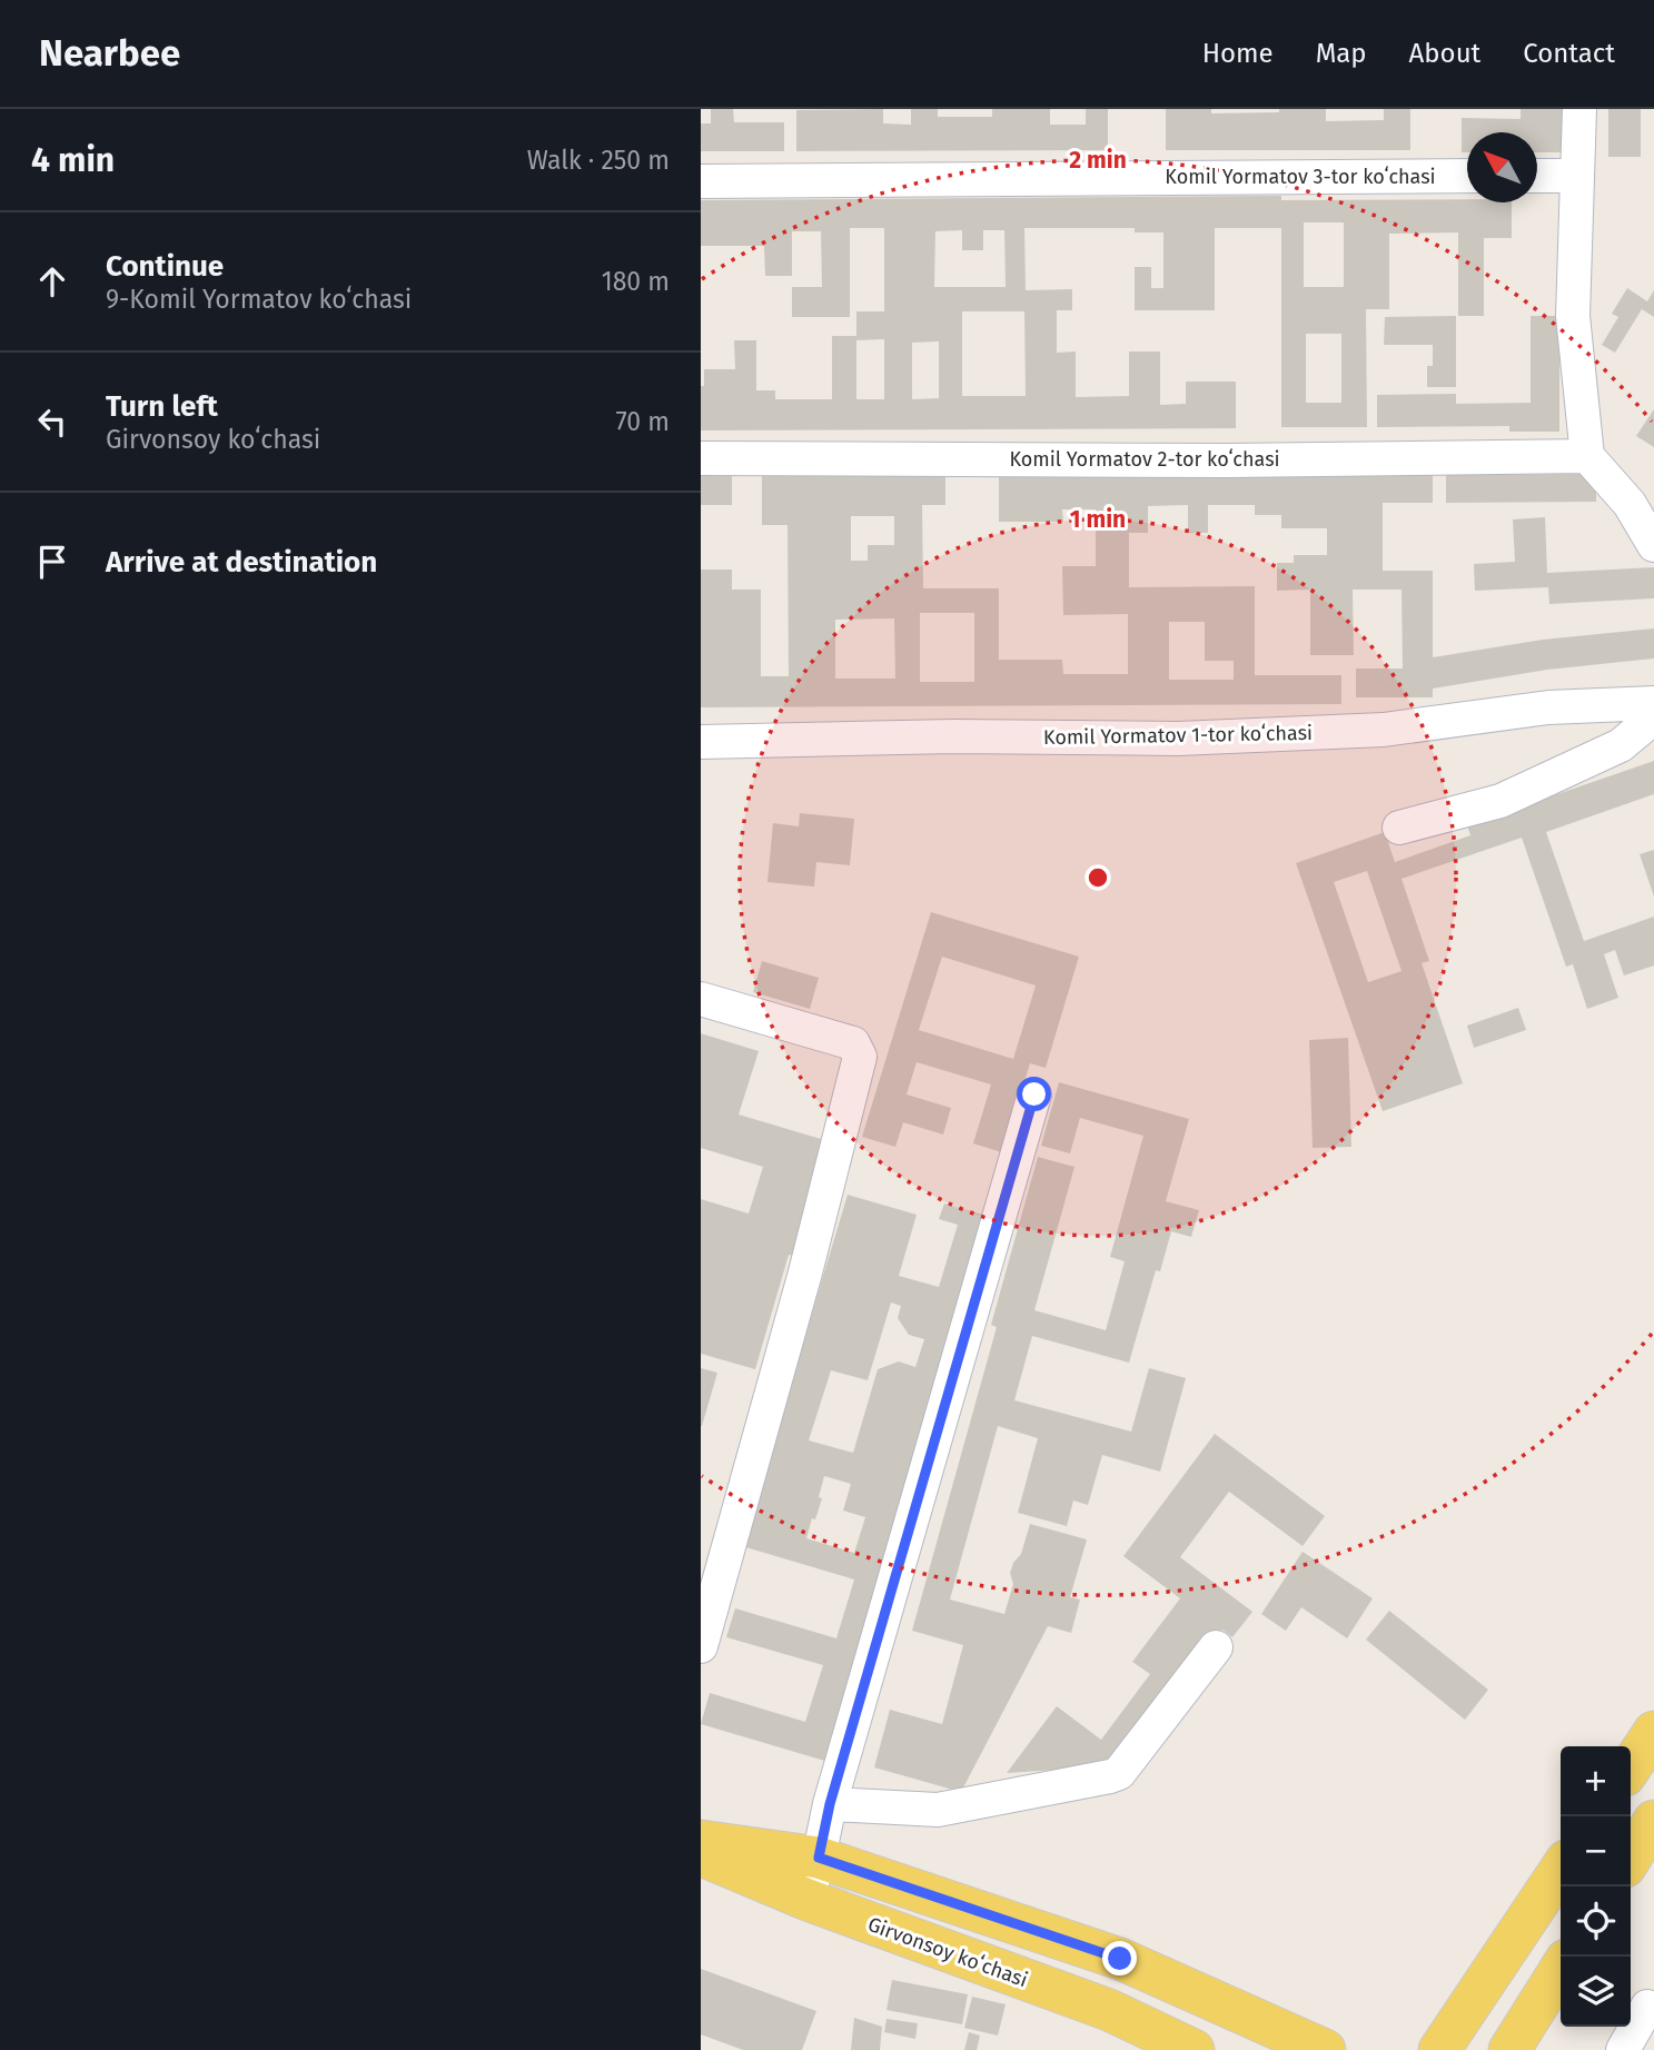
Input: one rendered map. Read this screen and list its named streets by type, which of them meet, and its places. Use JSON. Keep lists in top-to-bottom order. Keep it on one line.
{"streets":{"main road":["Girvonsoy koʻchasi"],"street":["Komil Yormatov 3-tor koʻchasi","Komil Yormatov 2-tor koʻchasi","Komil Yormatov 1-tor koʻchasi"]},"north":"top left","page":{"header":"Nearbee","nav":["Home","Map","About","Contact"],"heading":["4 min","Walk · 250 m"],"list":[["Continue","9-Komil Yormatov koʻchasi","180 m"],["Turn left","Girvonsoy koʻchasi","70 m"],"Arrive at destination"],"map_buttons":["+","−"]},"rings":["2 min","1 min"]}
